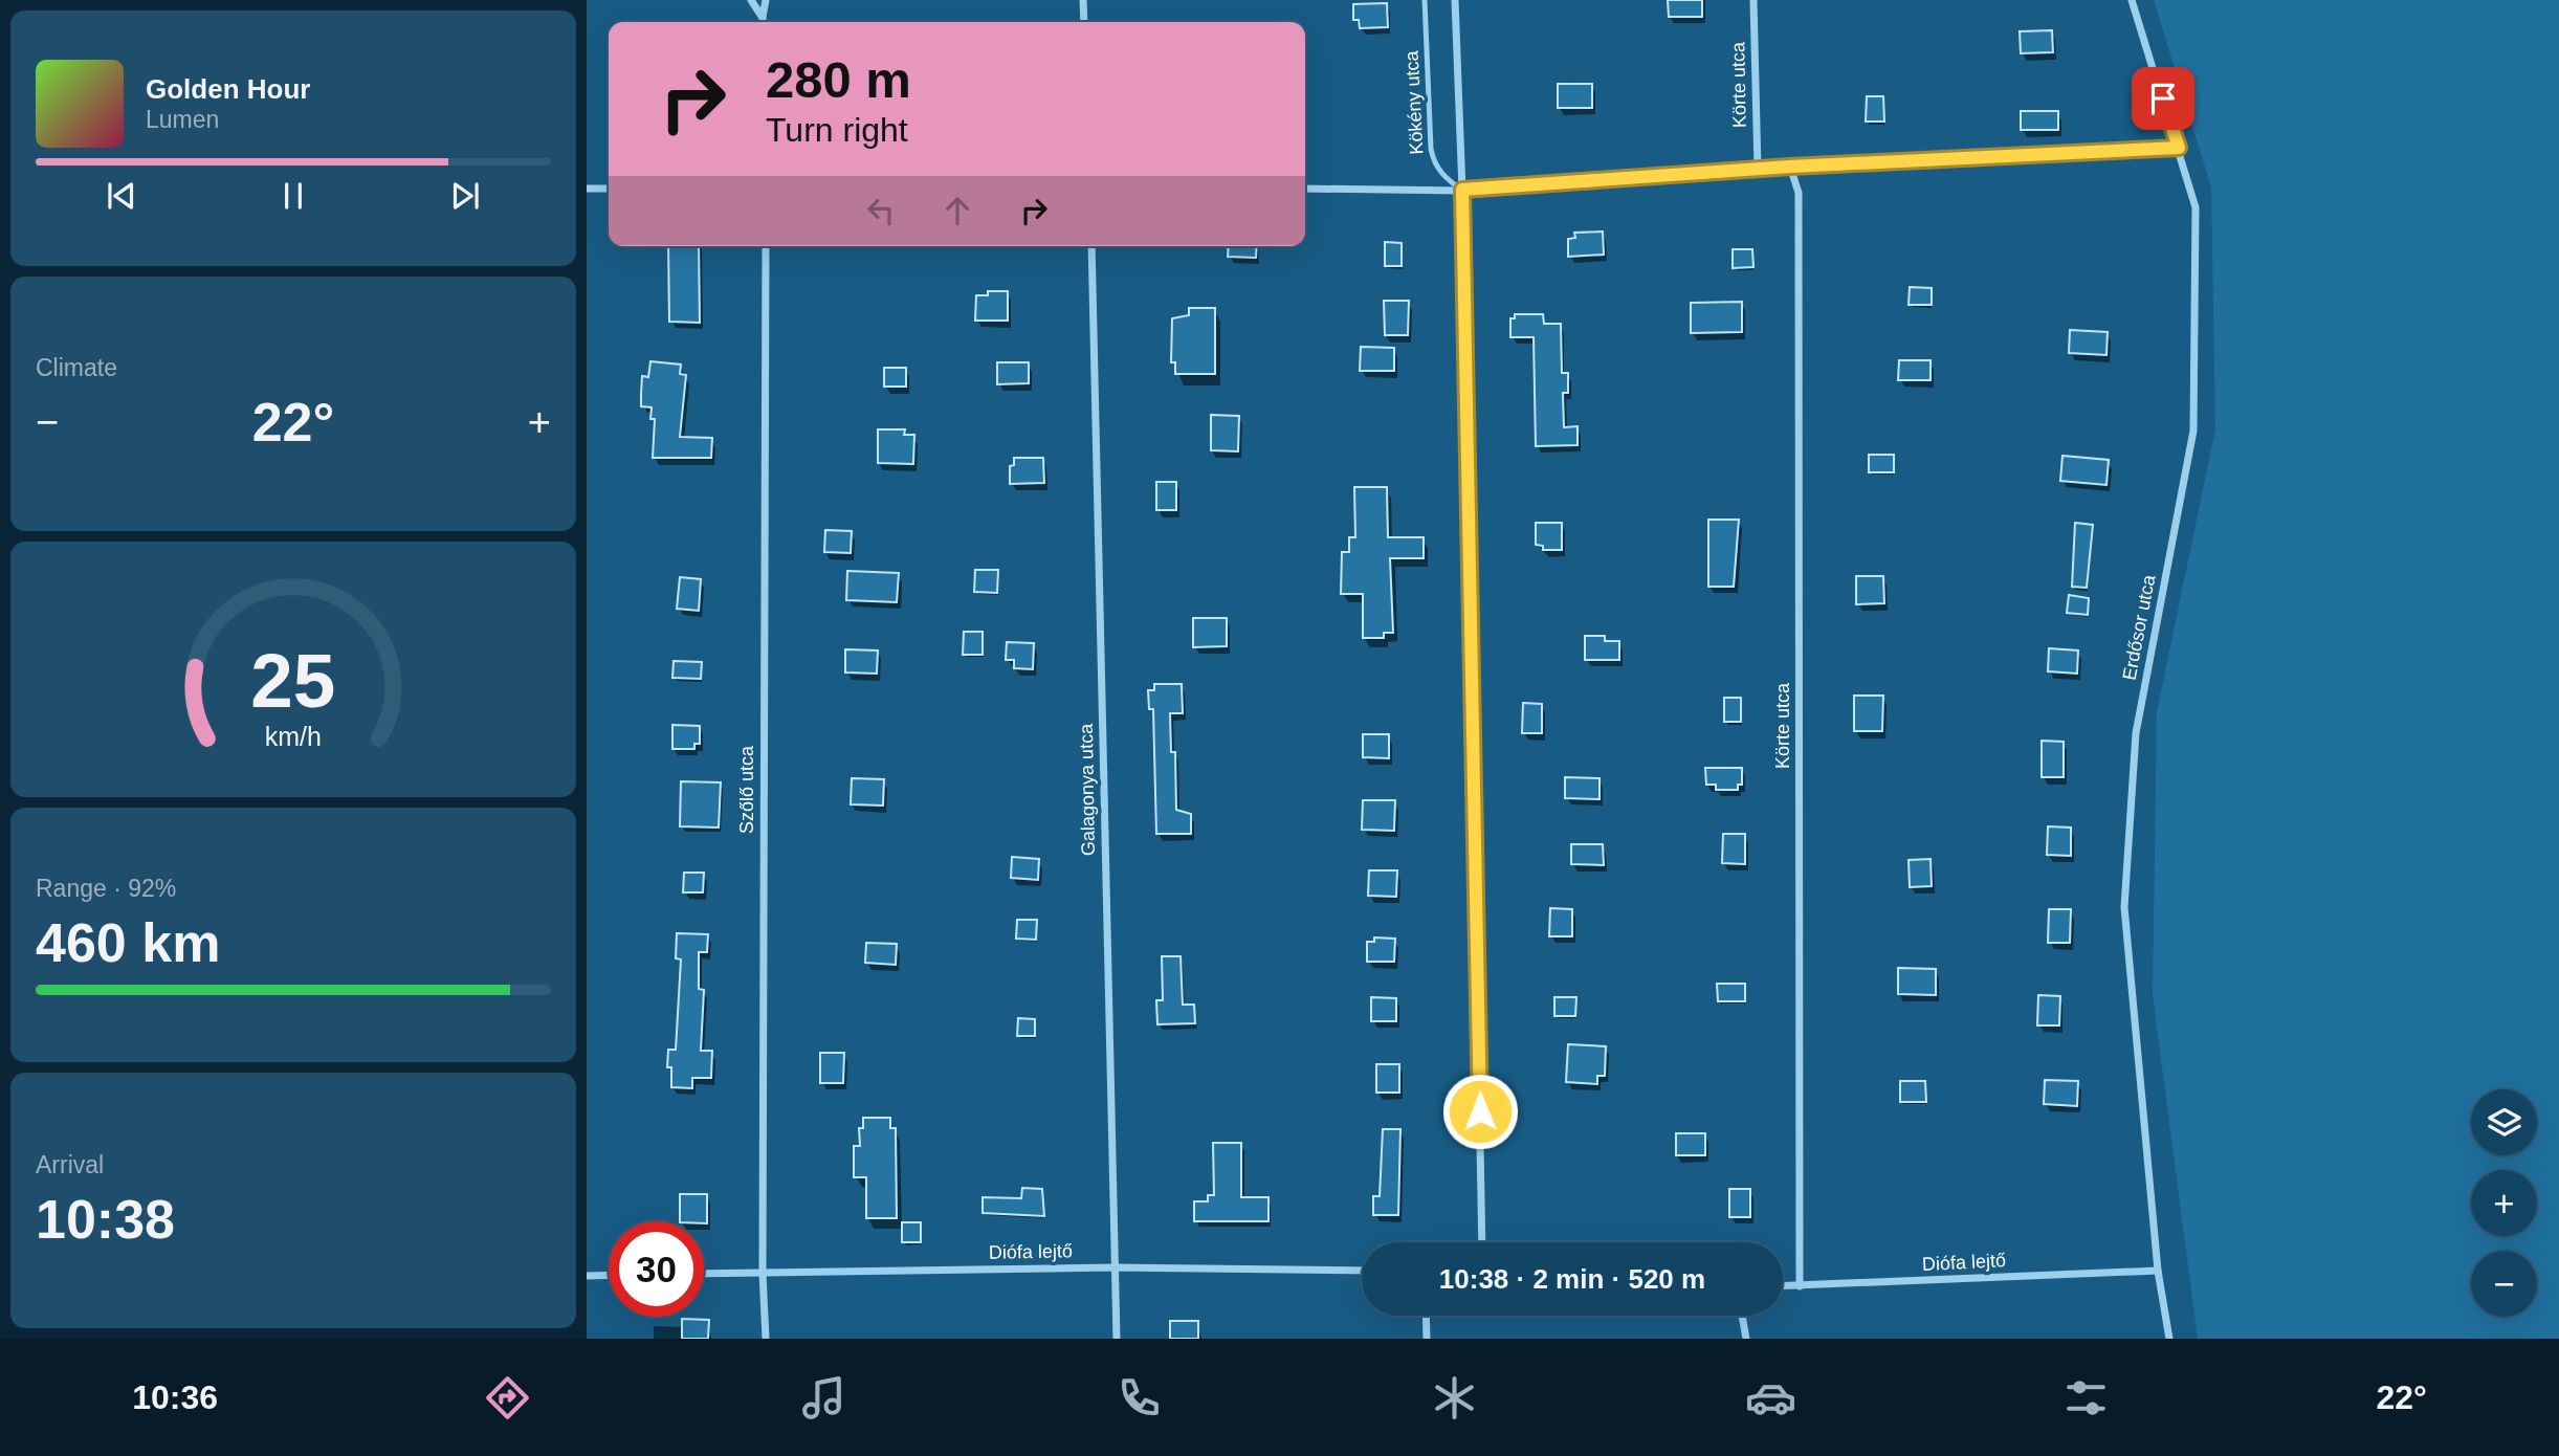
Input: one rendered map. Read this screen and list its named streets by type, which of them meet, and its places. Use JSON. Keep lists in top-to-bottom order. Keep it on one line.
{"streets":{"street":["Körte utca","Erdősor utca","Szőlő utca","Galagonya utca","Diófa lejtő"],"lane":["Kökény utca"]},"crossings":[["Körte utca","Diófa lejtő"],["Erdősor utca","Diófa lejtő"],["Szőlő utca","Diófa lejtő"],["Galagonya utca","Diófa lejtő"]],"page":{"turn":["280 m","Turn right"],"song":["Golden Hour","Lumen"],"tile":["Climate",["Range · 92%","460 km"],["Arrival","10:38"]],"heat":["−","22°","+"],"map_buttons":["+","−"],"limit":"30","trip":"10:38 · 2 min · 520 m","tabs":["10:36","22°"],"gauge":["25","km/h"]}}
